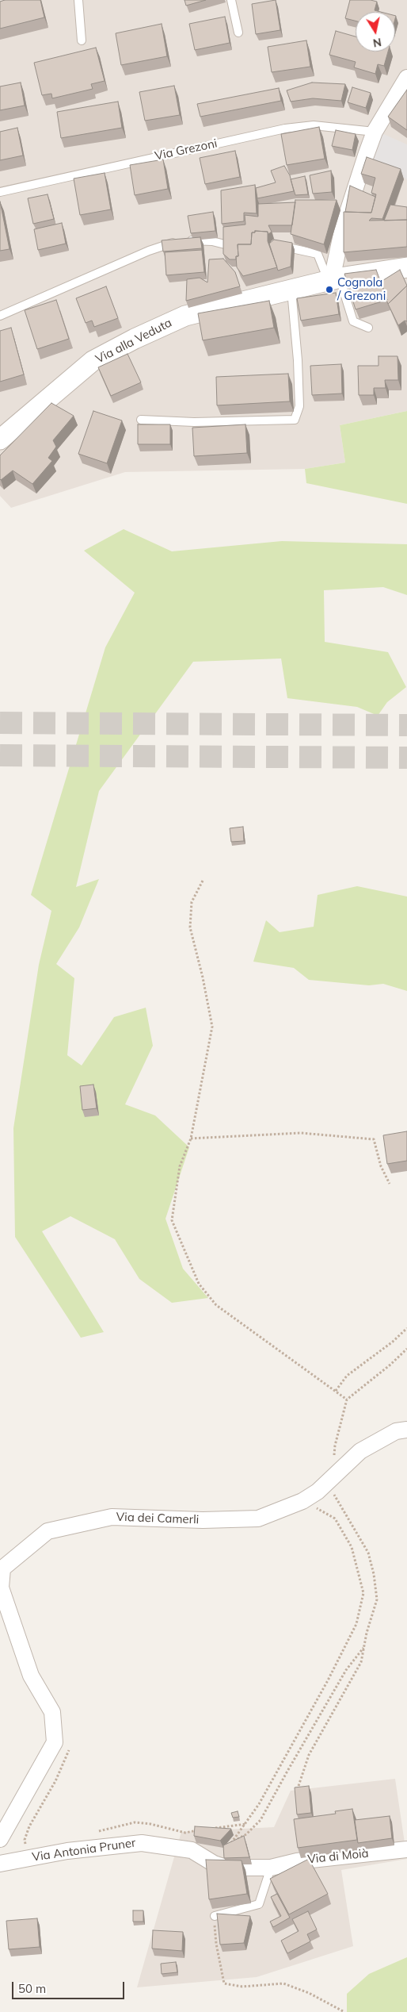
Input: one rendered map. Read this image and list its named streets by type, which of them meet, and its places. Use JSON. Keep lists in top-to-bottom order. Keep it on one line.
{"streets":{"street":["Via alla Veduta","Via dei Camerli","Via Antonia Pruner","Via di Moià"],"lane":["Via Grezoni"]},"crossings":[["Via Antonia Pruner","Via di Moià"]],"places":["Cognola / Grezoni"],"scale_bar":"50 m","north":"bottom"}
